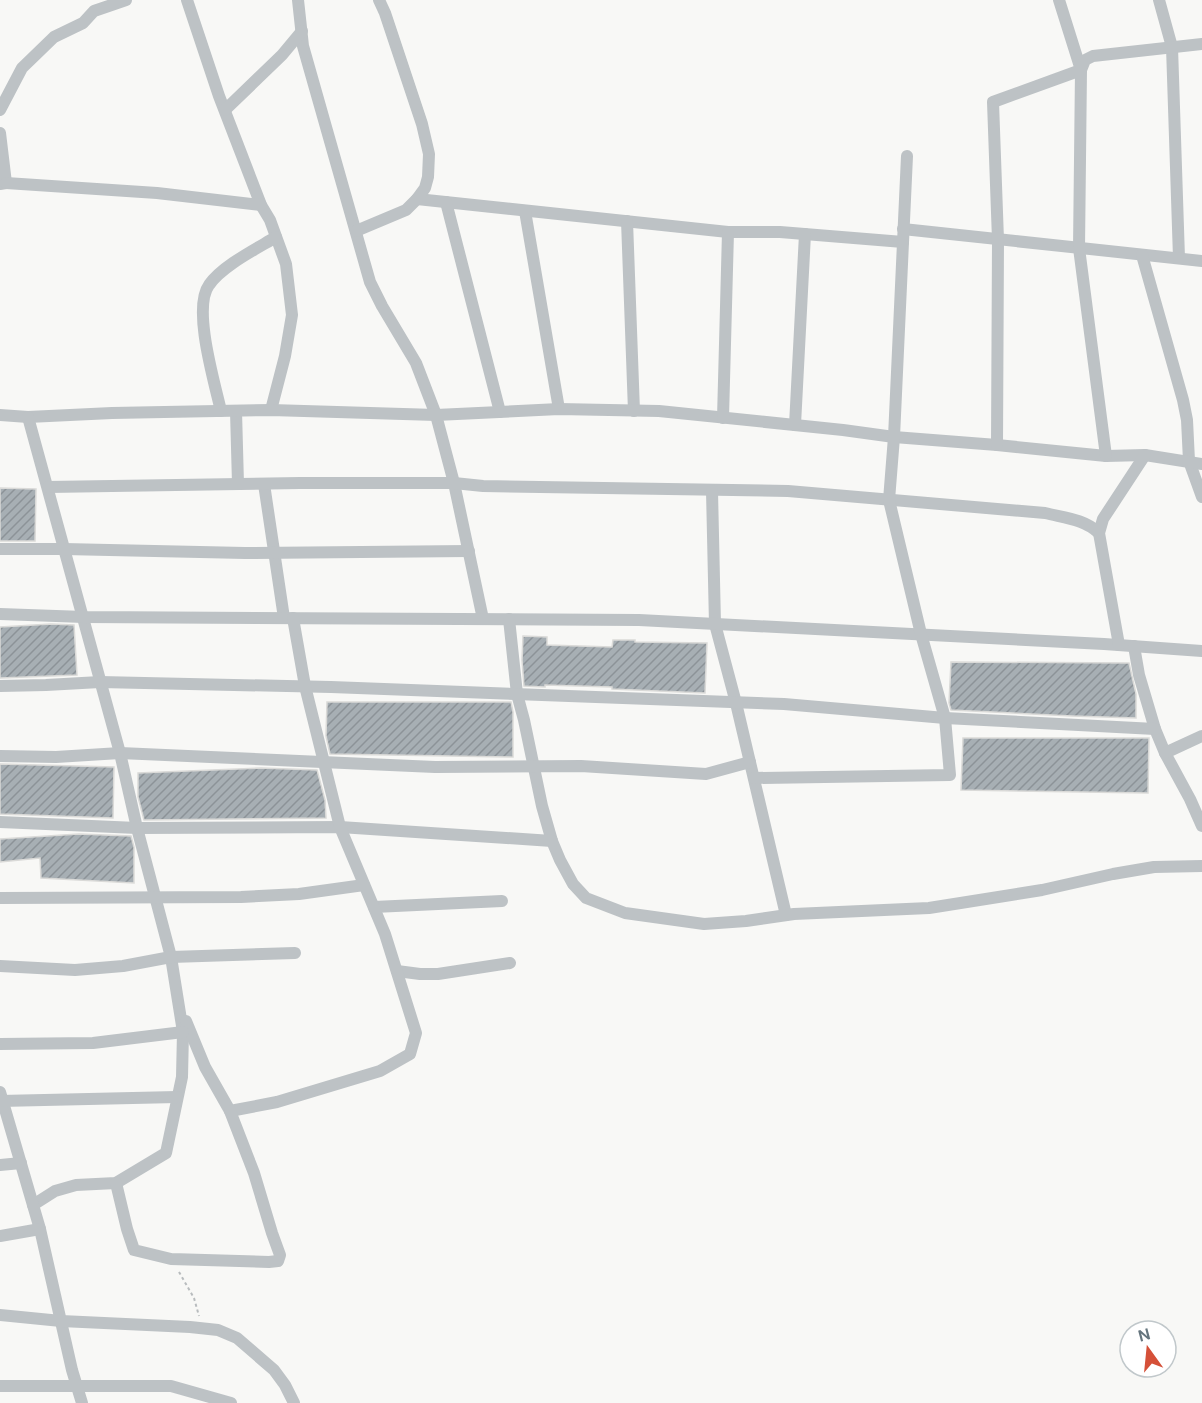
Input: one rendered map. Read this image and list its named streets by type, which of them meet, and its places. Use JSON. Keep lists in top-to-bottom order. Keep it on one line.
{"north":"top"}
